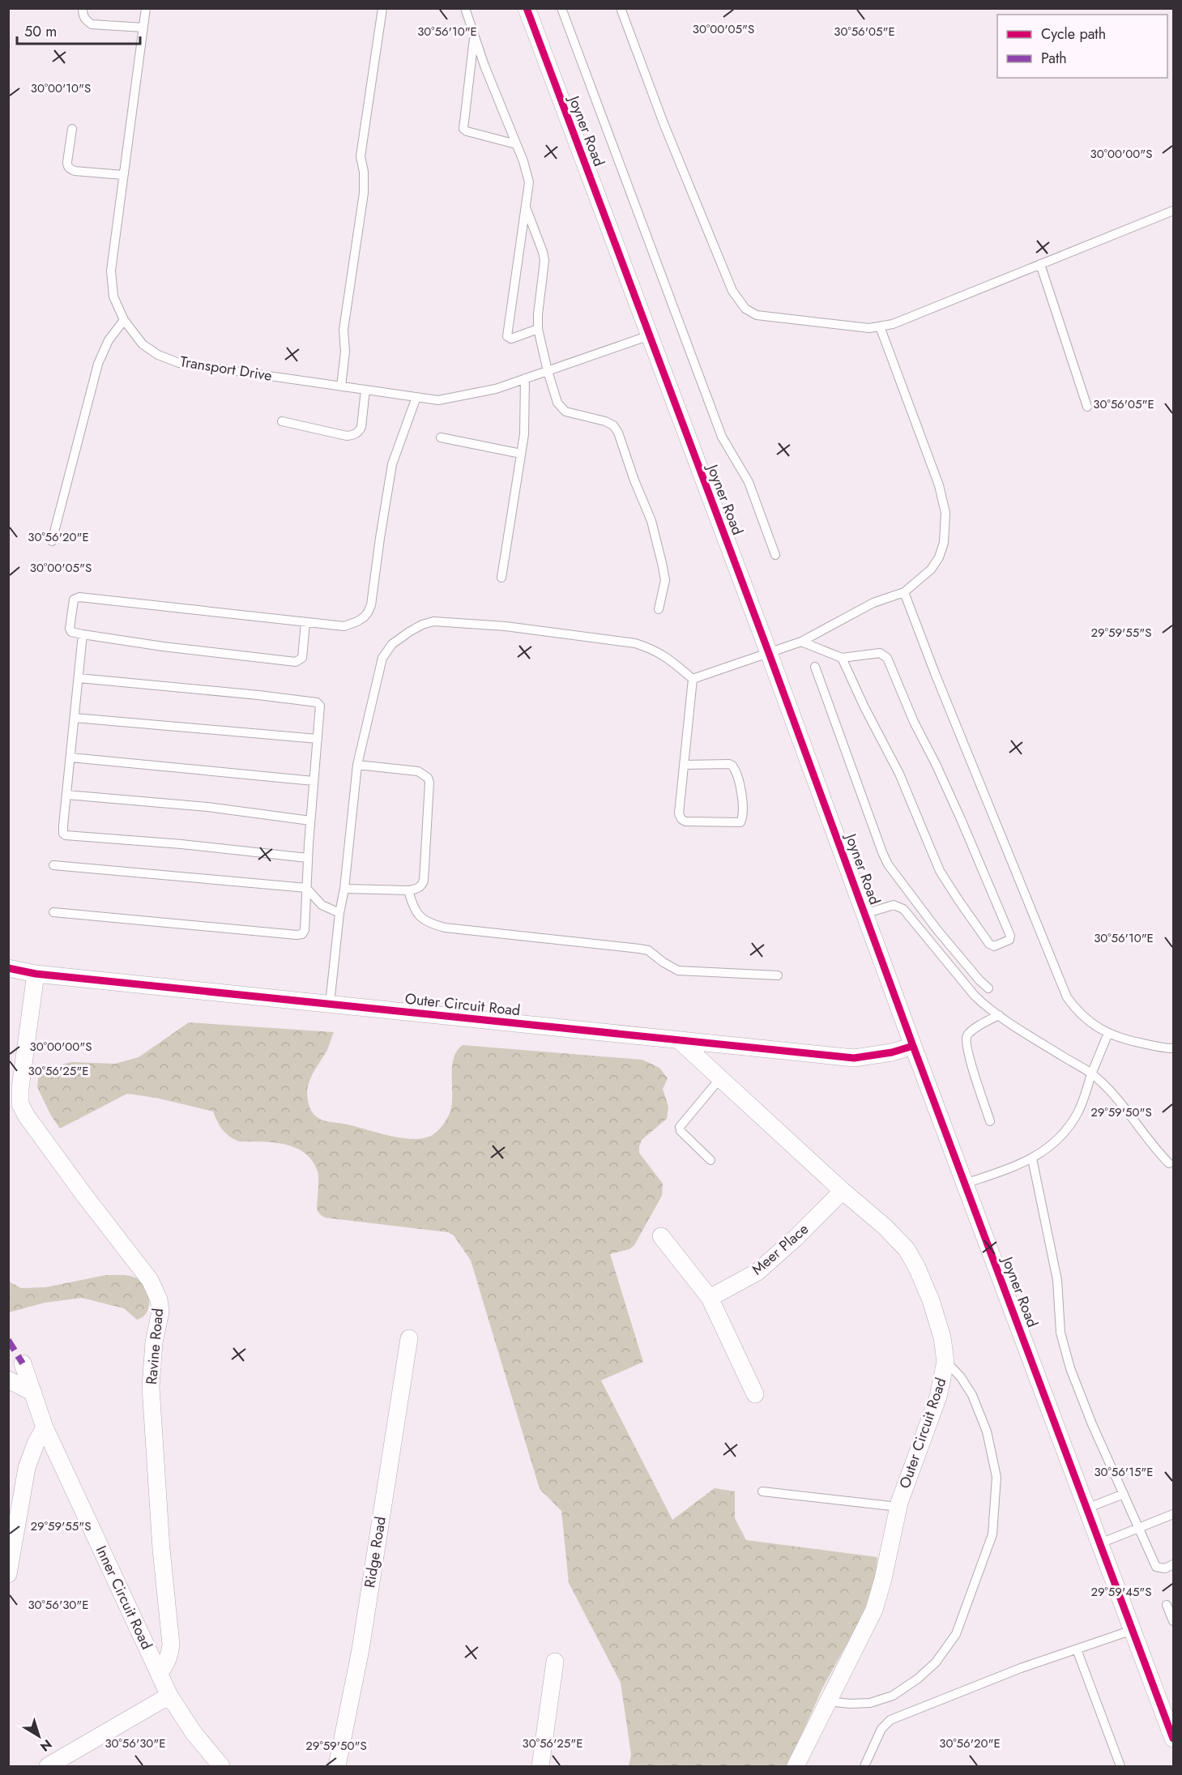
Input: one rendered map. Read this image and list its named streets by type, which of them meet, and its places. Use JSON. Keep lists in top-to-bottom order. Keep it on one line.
{"streets":{"street":["Joyner Road","Outer Circuit Road","Meer Place","Ravine Road","Ridge Road","Inner Circuit Road"],"lane":["Transport Drive"]},"crossings":[["Joyner Road","Transport Drive"],["Joyner Road","Outer Circuit Road"],["Outer Circuit Road","Meer Place"],["Outer Circuit Road","Ravine Road"],["Ravine Road","Inner Circuit Road"]],"legend":["Cycle path","Path"],"scale_bar":"50 m","north":"bottom right","coordinates":["30°00'05\"S","30°56'10\"E","30°56'05\"E","30°00'10\"S","30°00'00\"S","30°56'20\"E","29°59'55\"S","30°56'25\"E","29°59'50\"S","30°56'15\"E","29°59'45\"S","30°56'30\"E"]}
